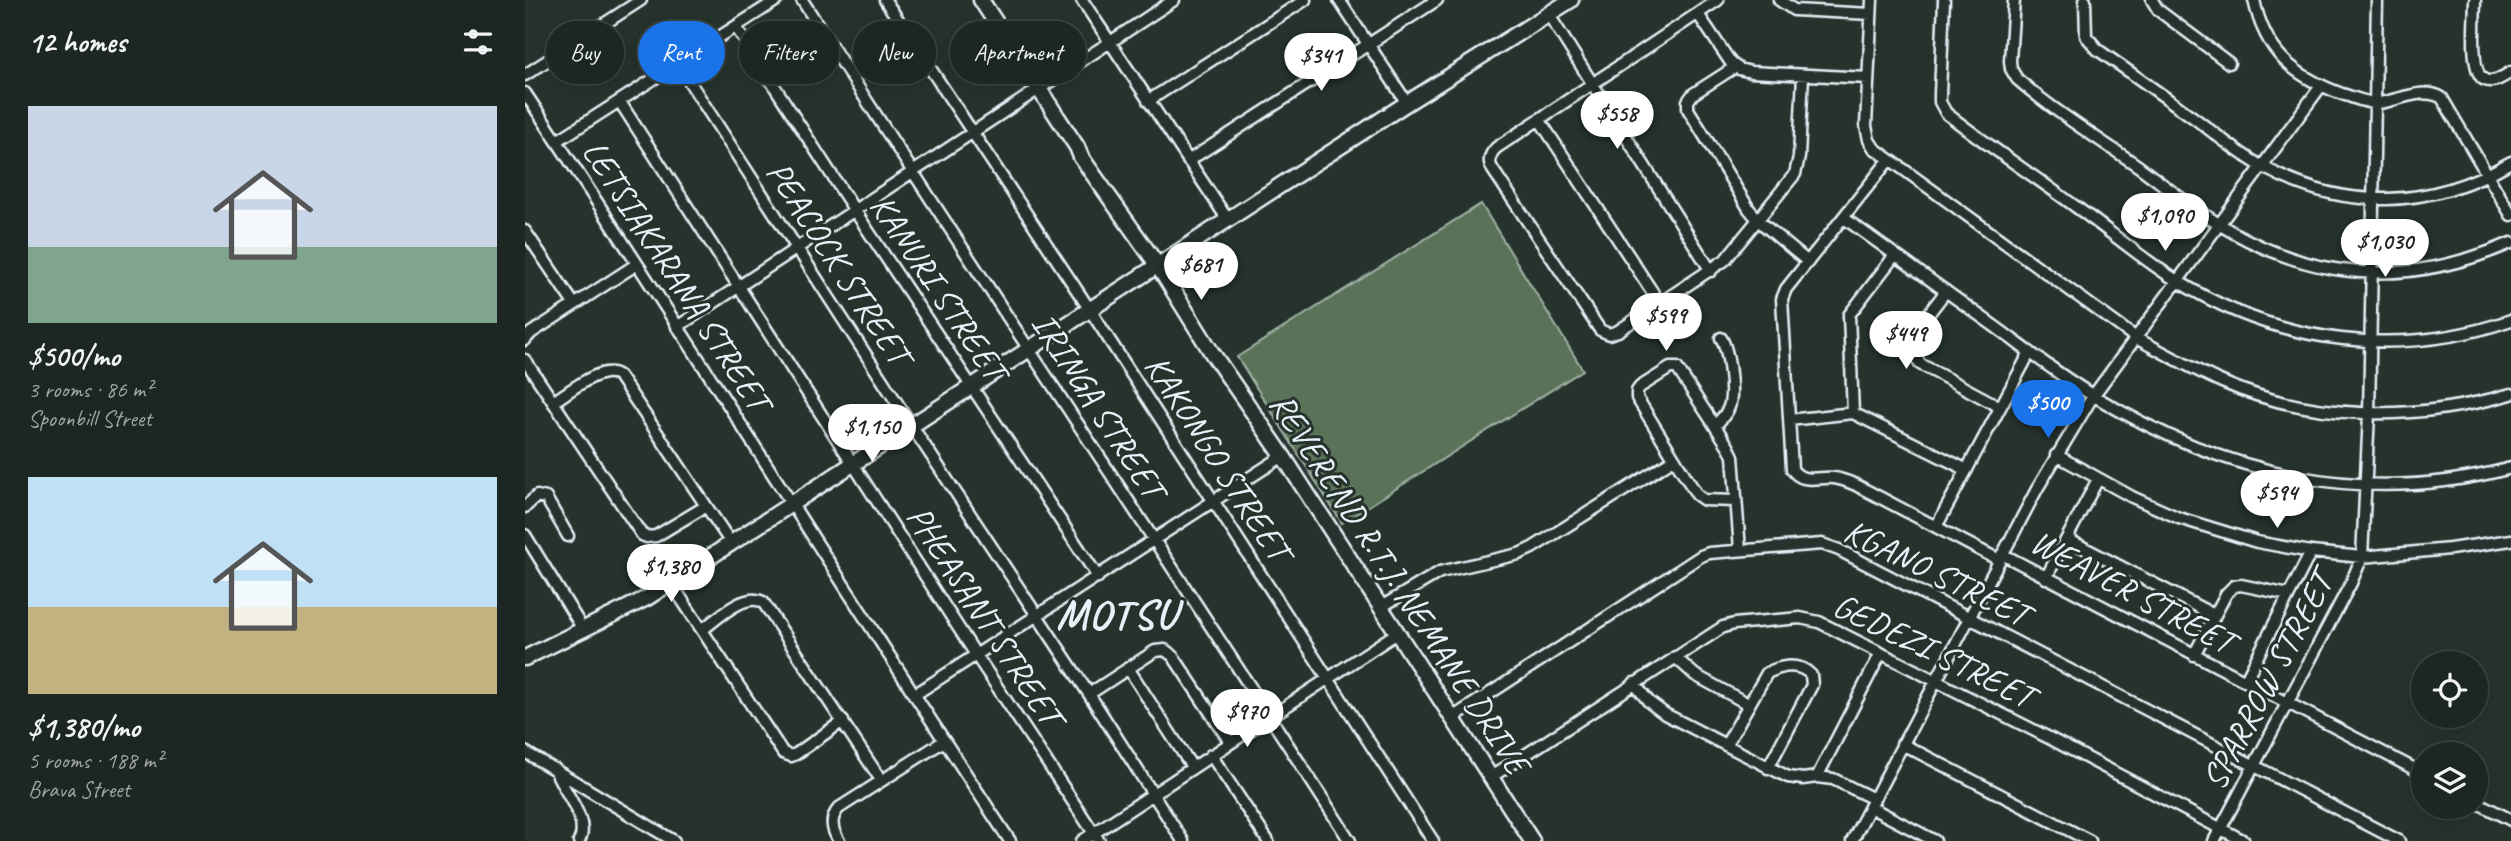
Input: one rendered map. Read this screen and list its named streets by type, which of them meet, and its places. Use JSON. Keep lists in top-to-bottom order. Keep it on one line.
{"streets":{"street":["PEACOCK STREET","LETSIAKARANA STREET","KANURI STREET","IRINGA STREET","KAKONGO STREET","KGANO STREET","REVEREND R.T.J. NEMANE DRIVE","WEAVER STREET","PHEASANT STREET","GEDEZI STREET","SPARROW STREET"]},"crossings":[["KGANO STREET","REVEREND R.T.J. NEMANE DRIVE"],["KGANO STREET","SPARROW STREET"],["REVEREND R.T.J. NEMANE DRIVE","GEDEZI STREET"],["WEAVER STREET","SPARROW STREET"],["GEDEZI STREET","SPARROW STREET"]],"districts":["MOTSU"],"page":{"heading":"12 homes","chip":["Buy","Rent","Filters","New","Apartment"],"price":["$341","$558","$1,090","$1,030","$681","$599","$449","$500","$1,150","$594","$1,380","$970"],"list":[{"name":"$500/mo","note":"3 rooms · 86 m² · Spoonbill Street"},{"name":"$1,380/mo","note":"5 rooms · 188 m² · Brava Street"}]}}
